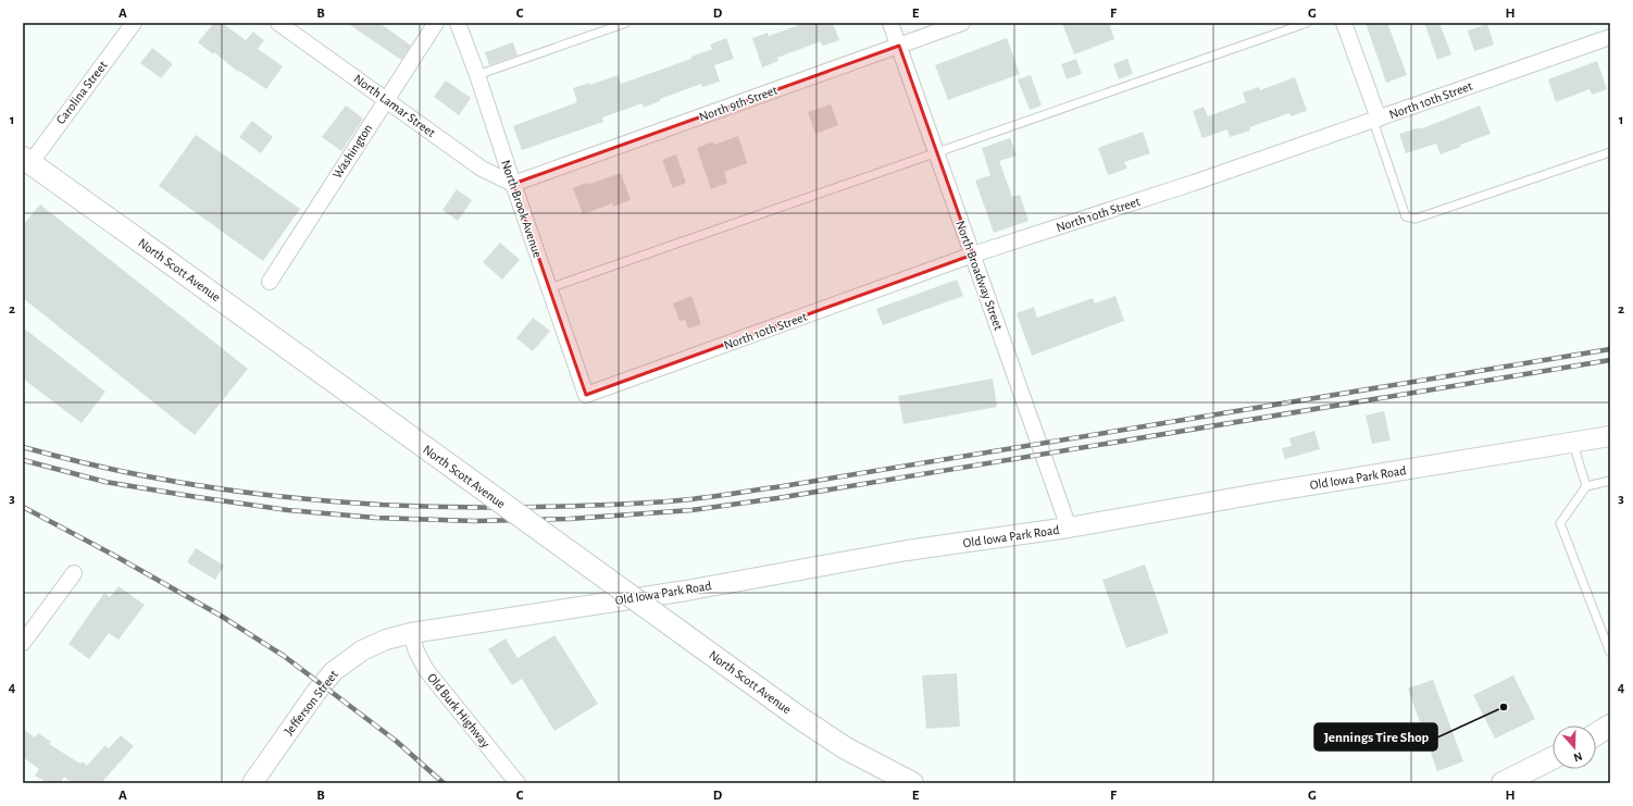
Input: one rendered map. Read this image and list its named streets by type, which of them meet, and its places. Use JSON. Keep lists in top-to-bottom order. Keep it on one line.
{"streets":{"main road":["North Scott Avenue"],"street":["Carolina Street","North 10th Street","North 9th Street","North Lamar Street","Washington","North Brook Avenue","North Broadway Street","Old Iowa Park Road","Jefferson Street","Old Burk Highway"]},"crossings":[["Carolina Street","North Scott Avenue"],["North 10th Street","North Brook Avenue"],["North 10th Street","North Broadway Street"],["North 9th Street","North Lamar Street"],["North 9th Street","North Brook Avenue"],["North 9th Street","North Broadway Street"],["North Lamar Street","Washington"],["North Lamar Street","North Brook Avenue"],["North Broadway Street","Old Iowa Park Road"],["Old Iowa Park Road","Jefferson Street"],["Old Iowa Park Road","Old Burk Highway"],["Jefferson Street","Old Burk Highway"]],"places":["Jennings Tire Shop"],"north":"bottom","grid":{"columns":["A","B","C","D","E","F","G","H"],"rows":["1","2","3","4"]}}
